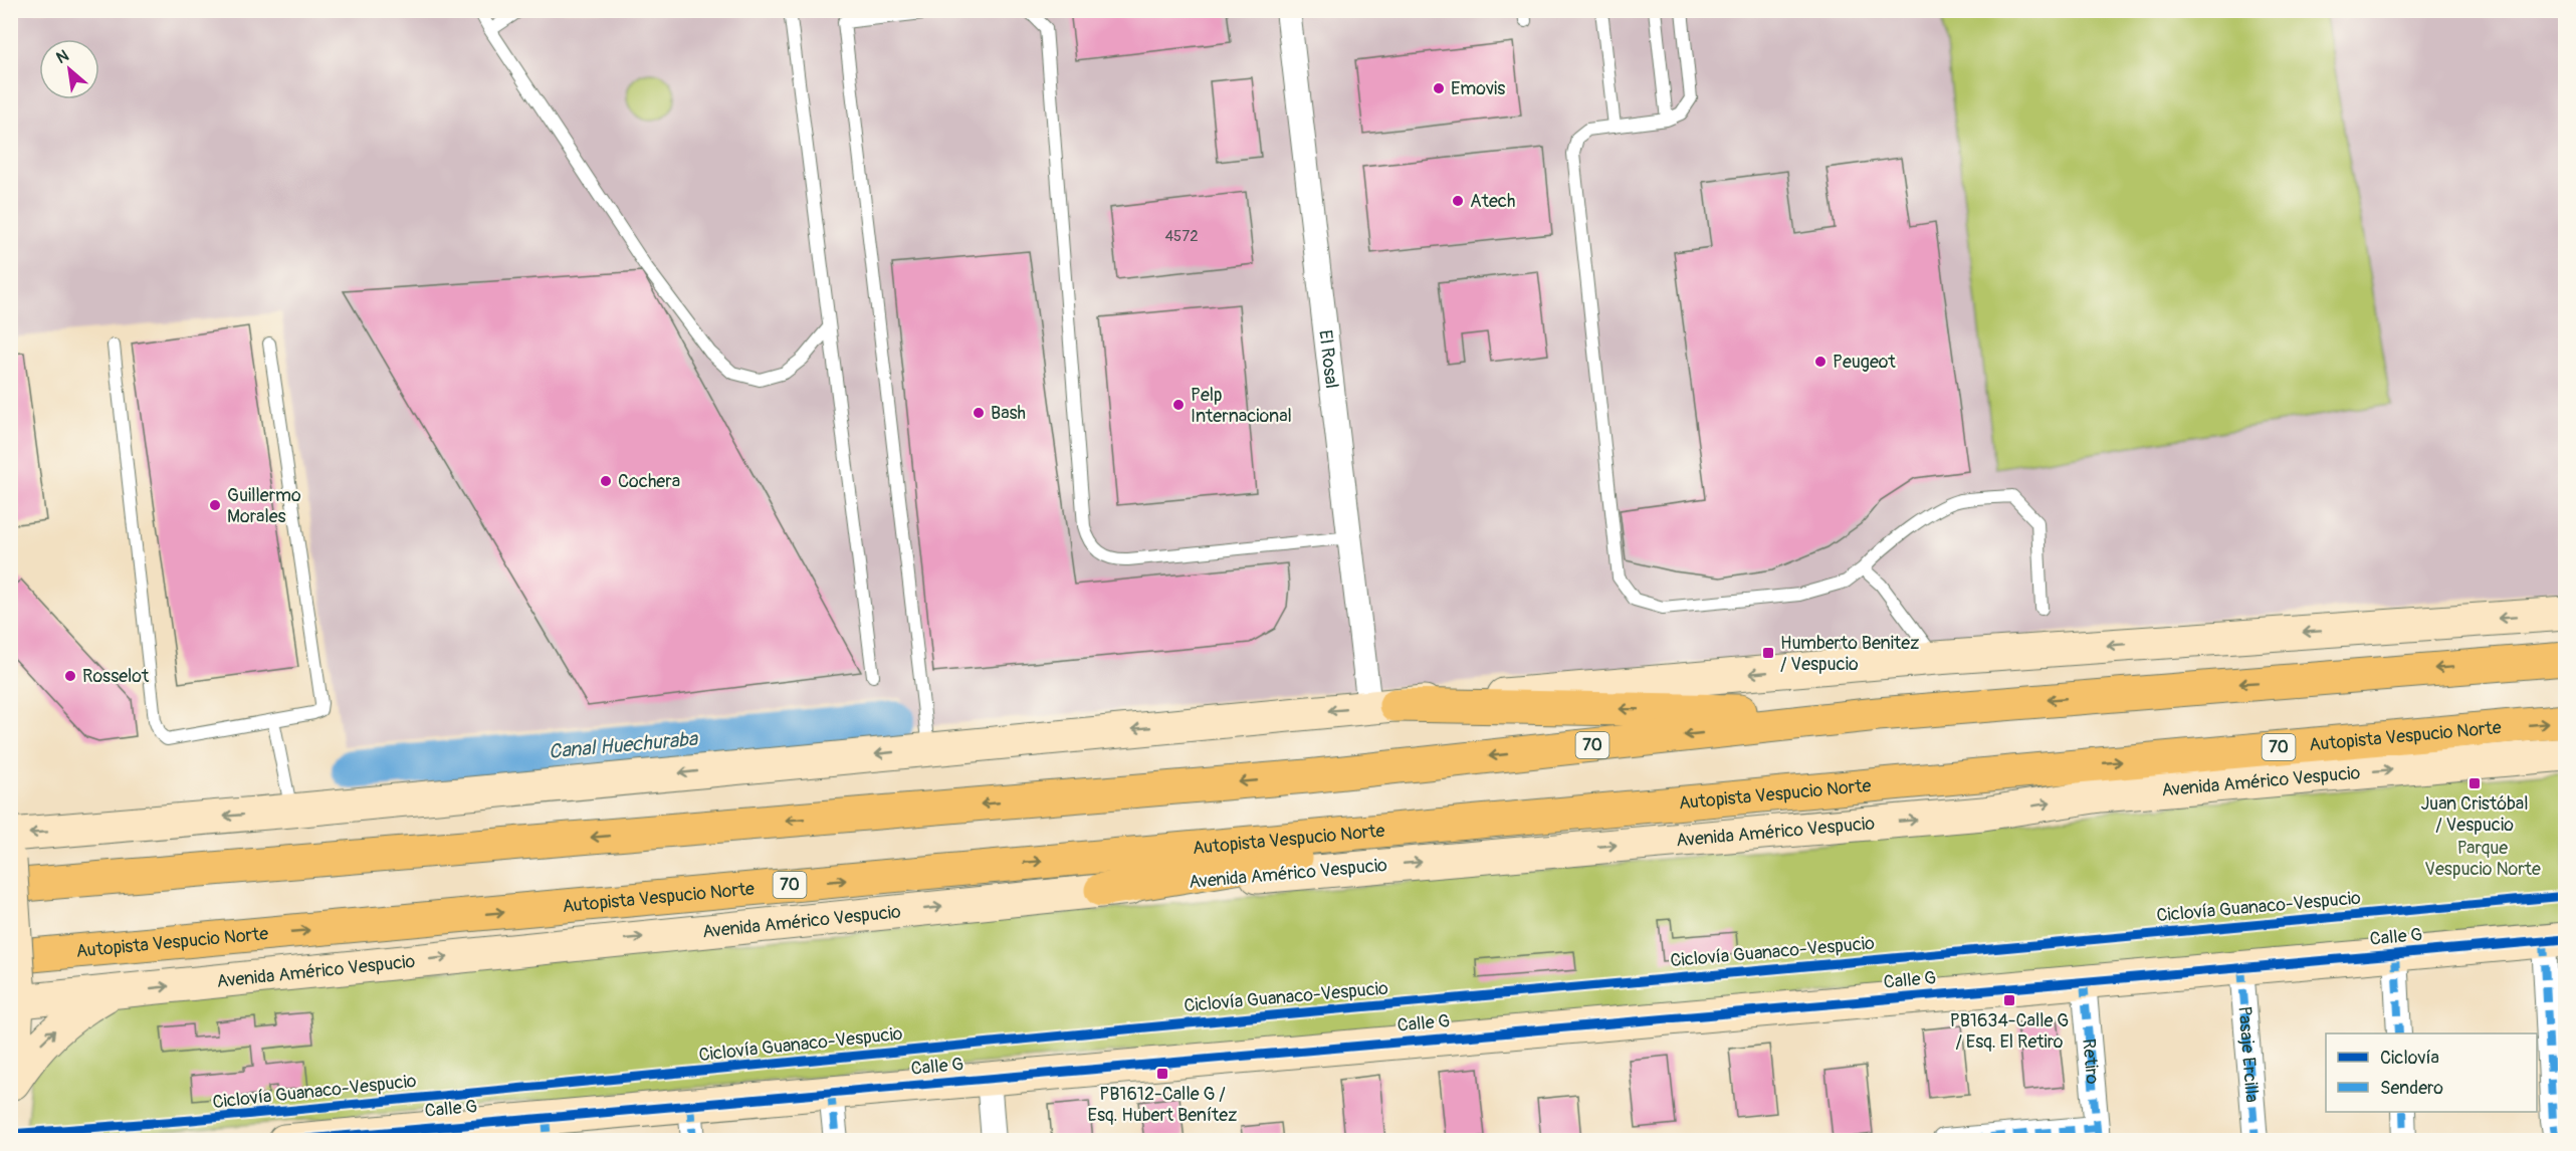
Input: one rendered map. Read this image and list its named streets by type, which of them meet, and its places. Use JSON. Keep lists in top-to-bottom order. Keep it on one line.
{"streets":{"highway":["Autopista Vespucio Norte","70"],"main road":["Avenida Américo Vespucio","Calle G"],"street":["El Rosal","Pasaje Ercilla","Retiro"],"cycle path":["Ciclovía Guanaco-Vespucio"]},"crossings":[["Autopista Vespucio Norte","Avenida Américo Vespucio"],["Calle G","Pasaje Ercilla"],["Calle G","Retiro"]],"water":["Canal Huechuraba"],"parks":["Parque Vespucio Norte"],"places":{"other":["Emovis","Atech","Peugeot","Pelp Internacional","Bash","Cochera","Guillermo Morales","Rosselot"],"transit":["Humberto Benitez / Vespucio","Juan Cristóbal / Vespucio","PB1634-Calle G / Esq. El Retiro","PB1612-Calle G / Esq. Hubert Benítez"]},"house_numbers":["4572"],"legend":["Ciclovía","Sendero"],"north":"top left"}
